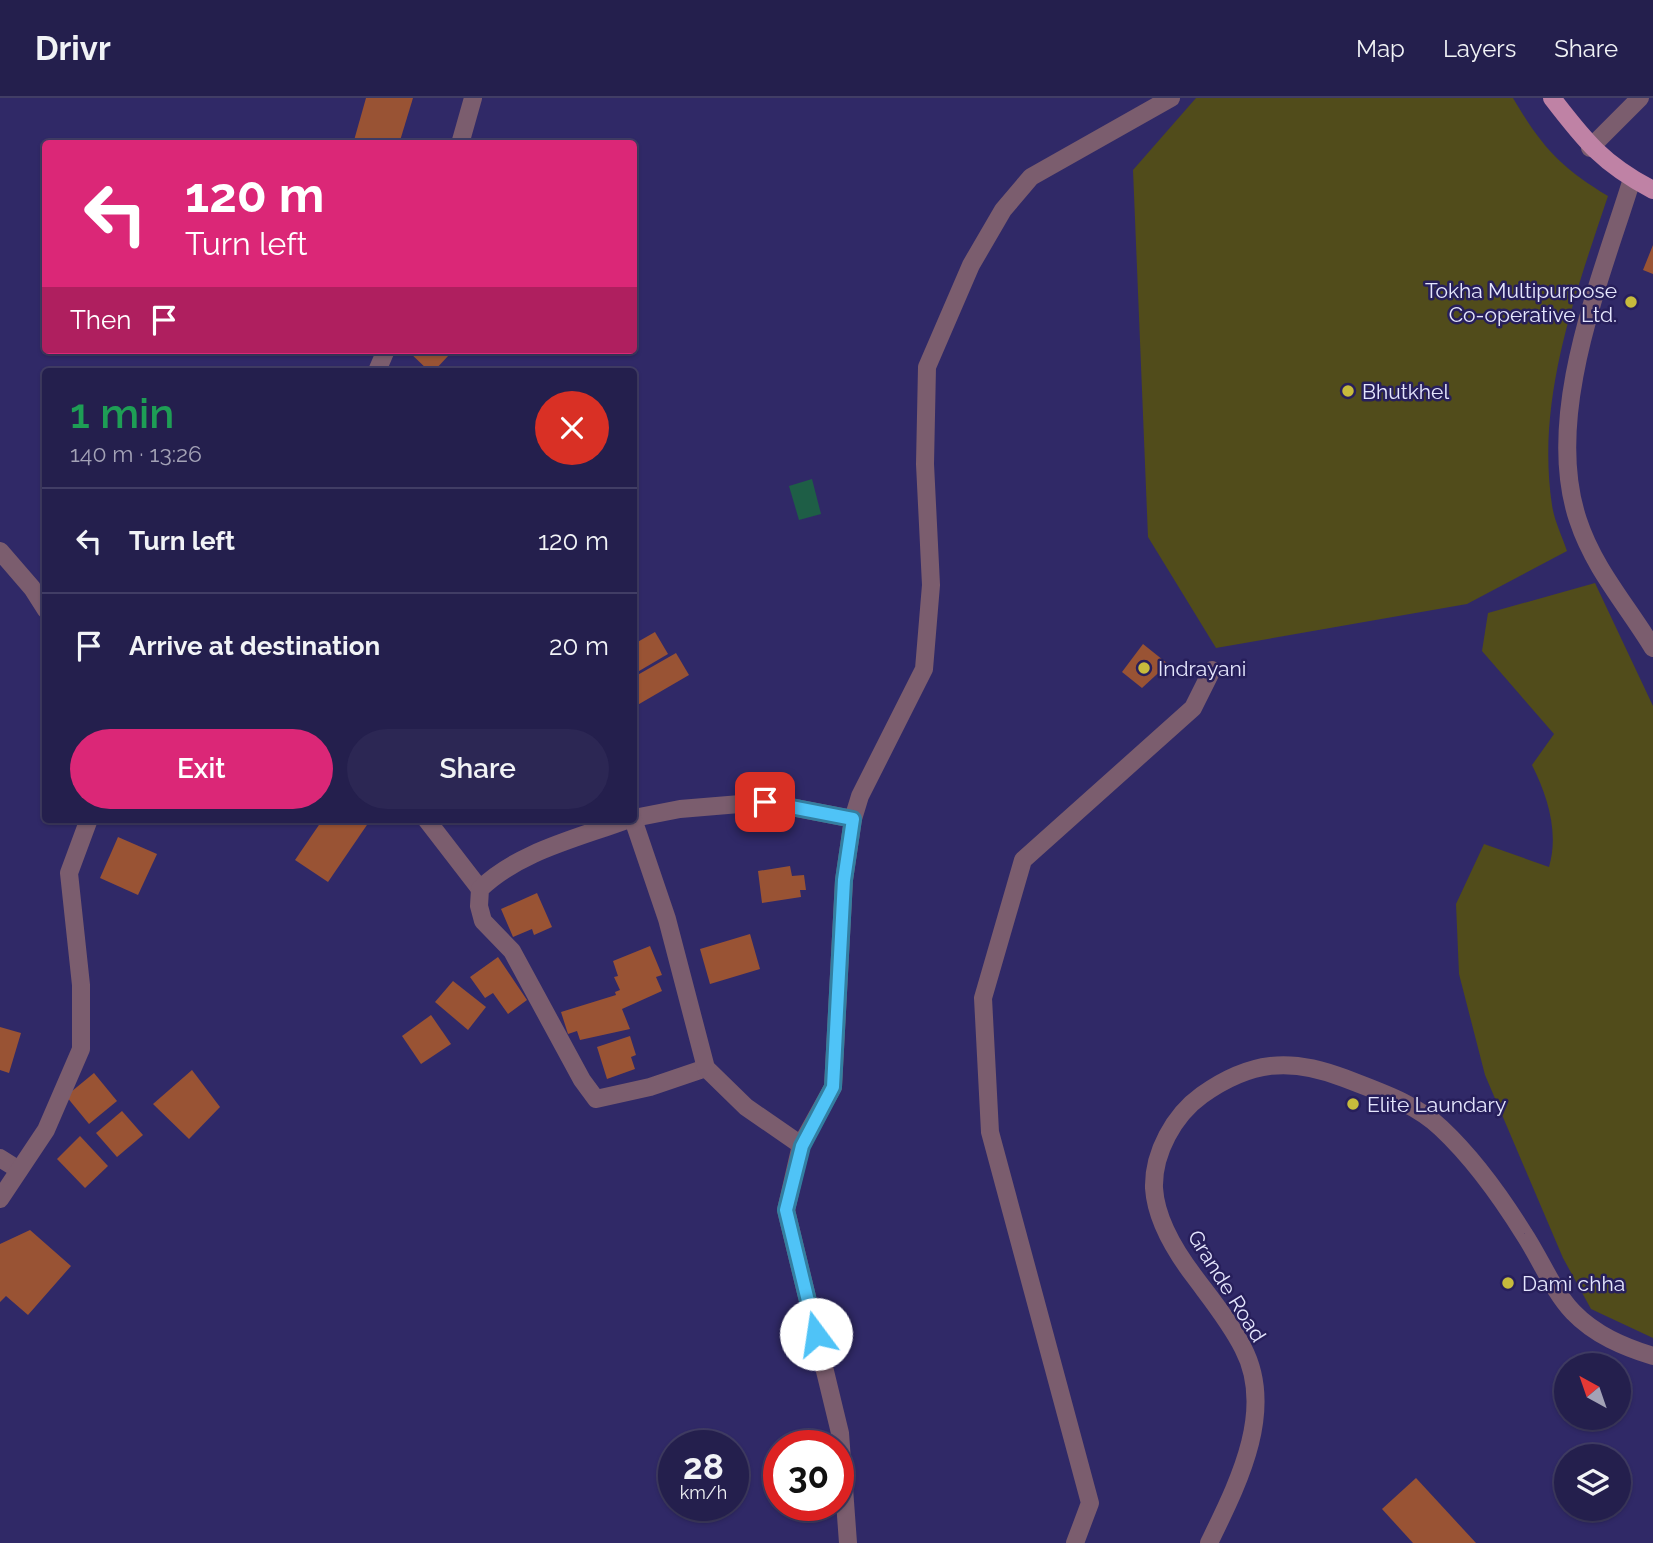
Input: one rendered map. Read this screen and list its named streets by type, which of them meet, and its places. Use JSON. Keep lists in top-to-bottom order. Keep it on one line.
{"streets":{"street":["Grande Road"]},"places":["Tokha Multipurpose Co-operative Ltd.","Bhutkhel","Indrayani","Elite Laundary","Dami chha"],"north":"top left","page":{"header":"Drivr","nav":["Map","Layers","Share"],"turn":["120 m","Turn left"],"then":"Then","heading":["1 min","140 m · 13:26"],"list":[{"name":"Turn left","value":"120 m"},{"name":"Arrive at destination","value":"20 m"}],"buttons":["Exit","Share"],"speed":"28 km/h","limit":"30"}}
